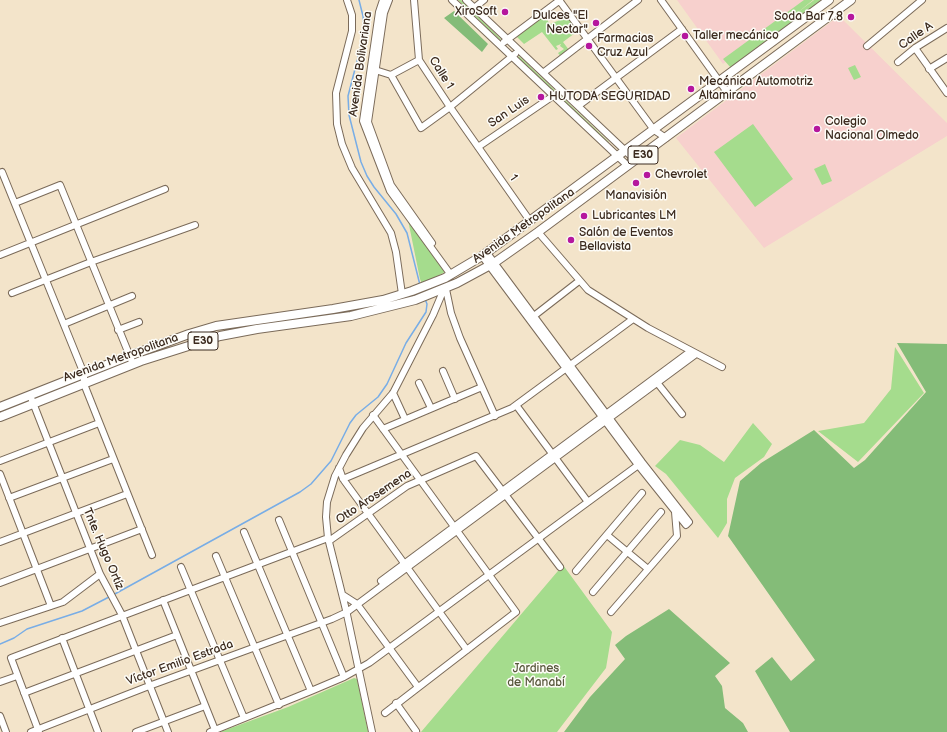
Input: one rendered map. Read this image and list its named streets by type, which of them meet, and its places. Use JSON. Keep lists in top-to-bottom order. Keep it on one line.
{"streets":{"highway":["E30","Avenida Metropolitana"],"street":["Calle A","Avenida Bolivariana","Calle 1","San Luis","1","Otto Arosemena","Tnte. Hugo Ortíz","Víctor Emilio Estrada"]},"crossings":[["Avenida Bolivariana","E30"],["Calle 1","San Luis"],["Calle 1","1"],["San Luis","1"],["E30","1"],["E30","Tnte. Hugo Ortíz"],["Avenida Metropolitana","Tnte. Hugo Ortíz"],["Otto Arosemena","Tnte. Hugo Ortíz"],["Otto Arosemena","Víctor Emilio Estrada"],["Tnte. Hugo Ortíz","Víctor Emilio Estrada"]],"parks":["Jardines de Manabí"],"places":["XiroSoft","Soda Bar 7.8","Dulces \"El Nectar\"","Taller mecánico","Farmacias Cruz Azul","Mecánica Automotriz Altamirano","HUTODA SEGURIDAD","Colegio Nacional Olmedo","Chevrolet","Manavisión","Lubricantes LM","Salón de Eventos Bellavista"]}
